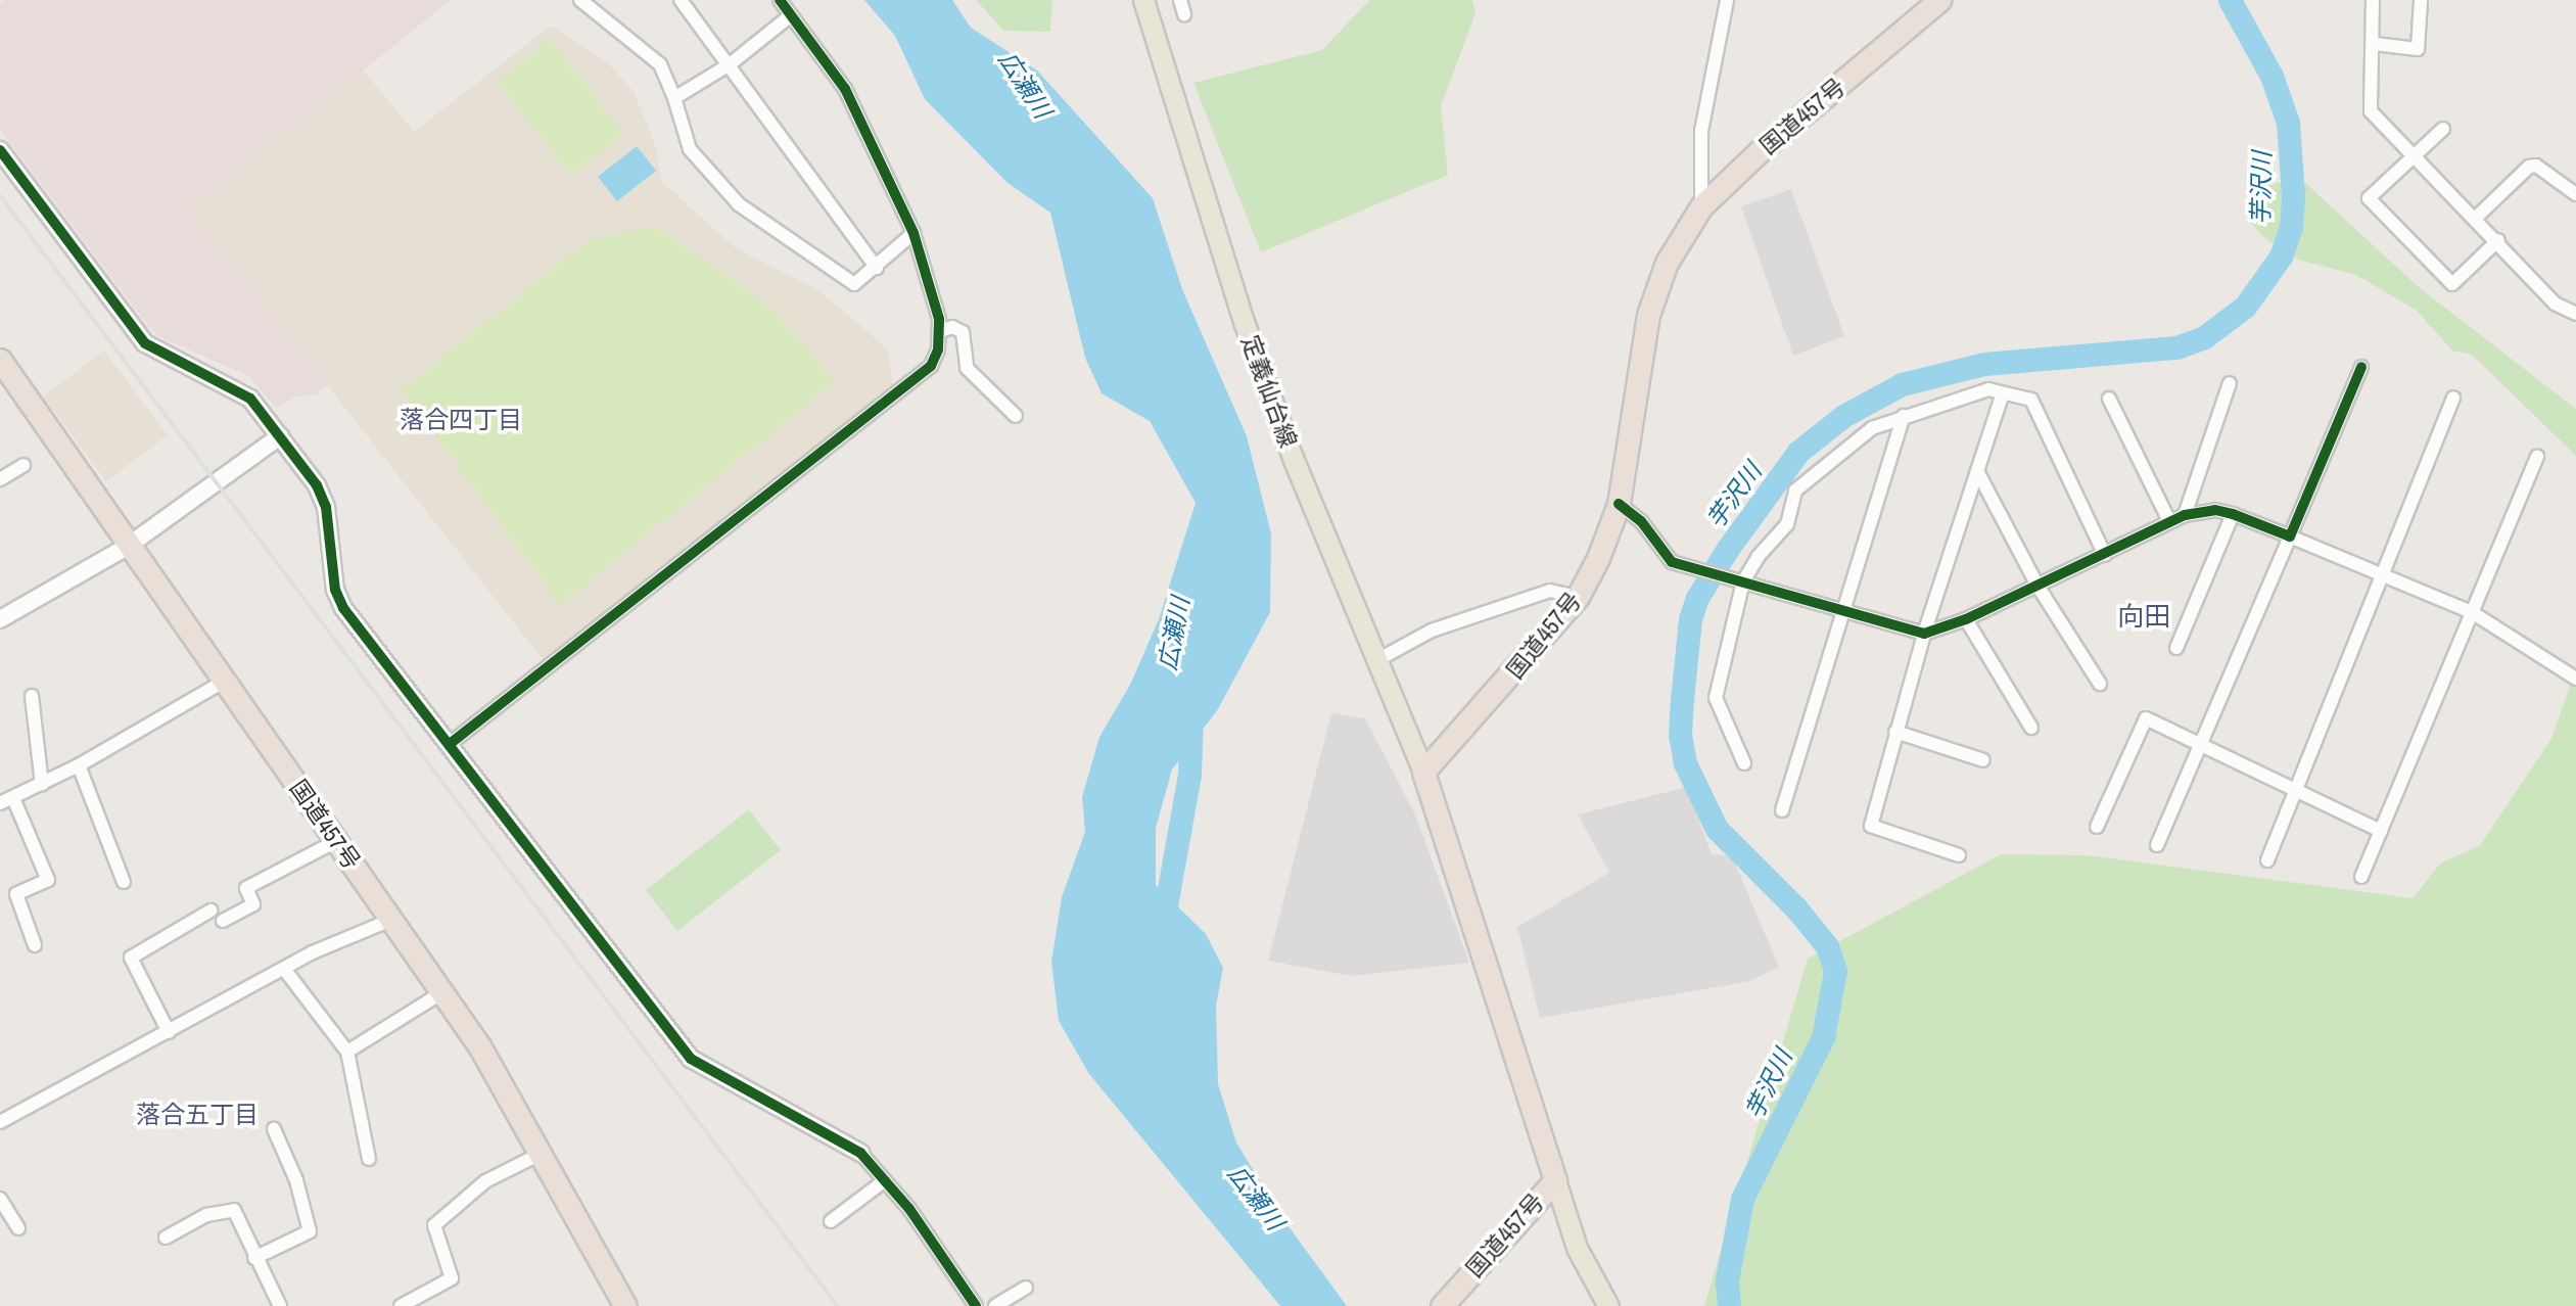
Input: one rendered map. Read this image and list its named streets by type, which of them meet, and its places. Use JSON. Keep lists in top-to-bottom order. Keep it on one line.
{"streets":{"highway":["国道457号"],"main road":["定義仙台線"]},"crossings":[["国道457号","定義仙台線"]],"districts":["落合四丁目","向田","落合五丁目"],"water":["広瀬川","芋沢川"]}
